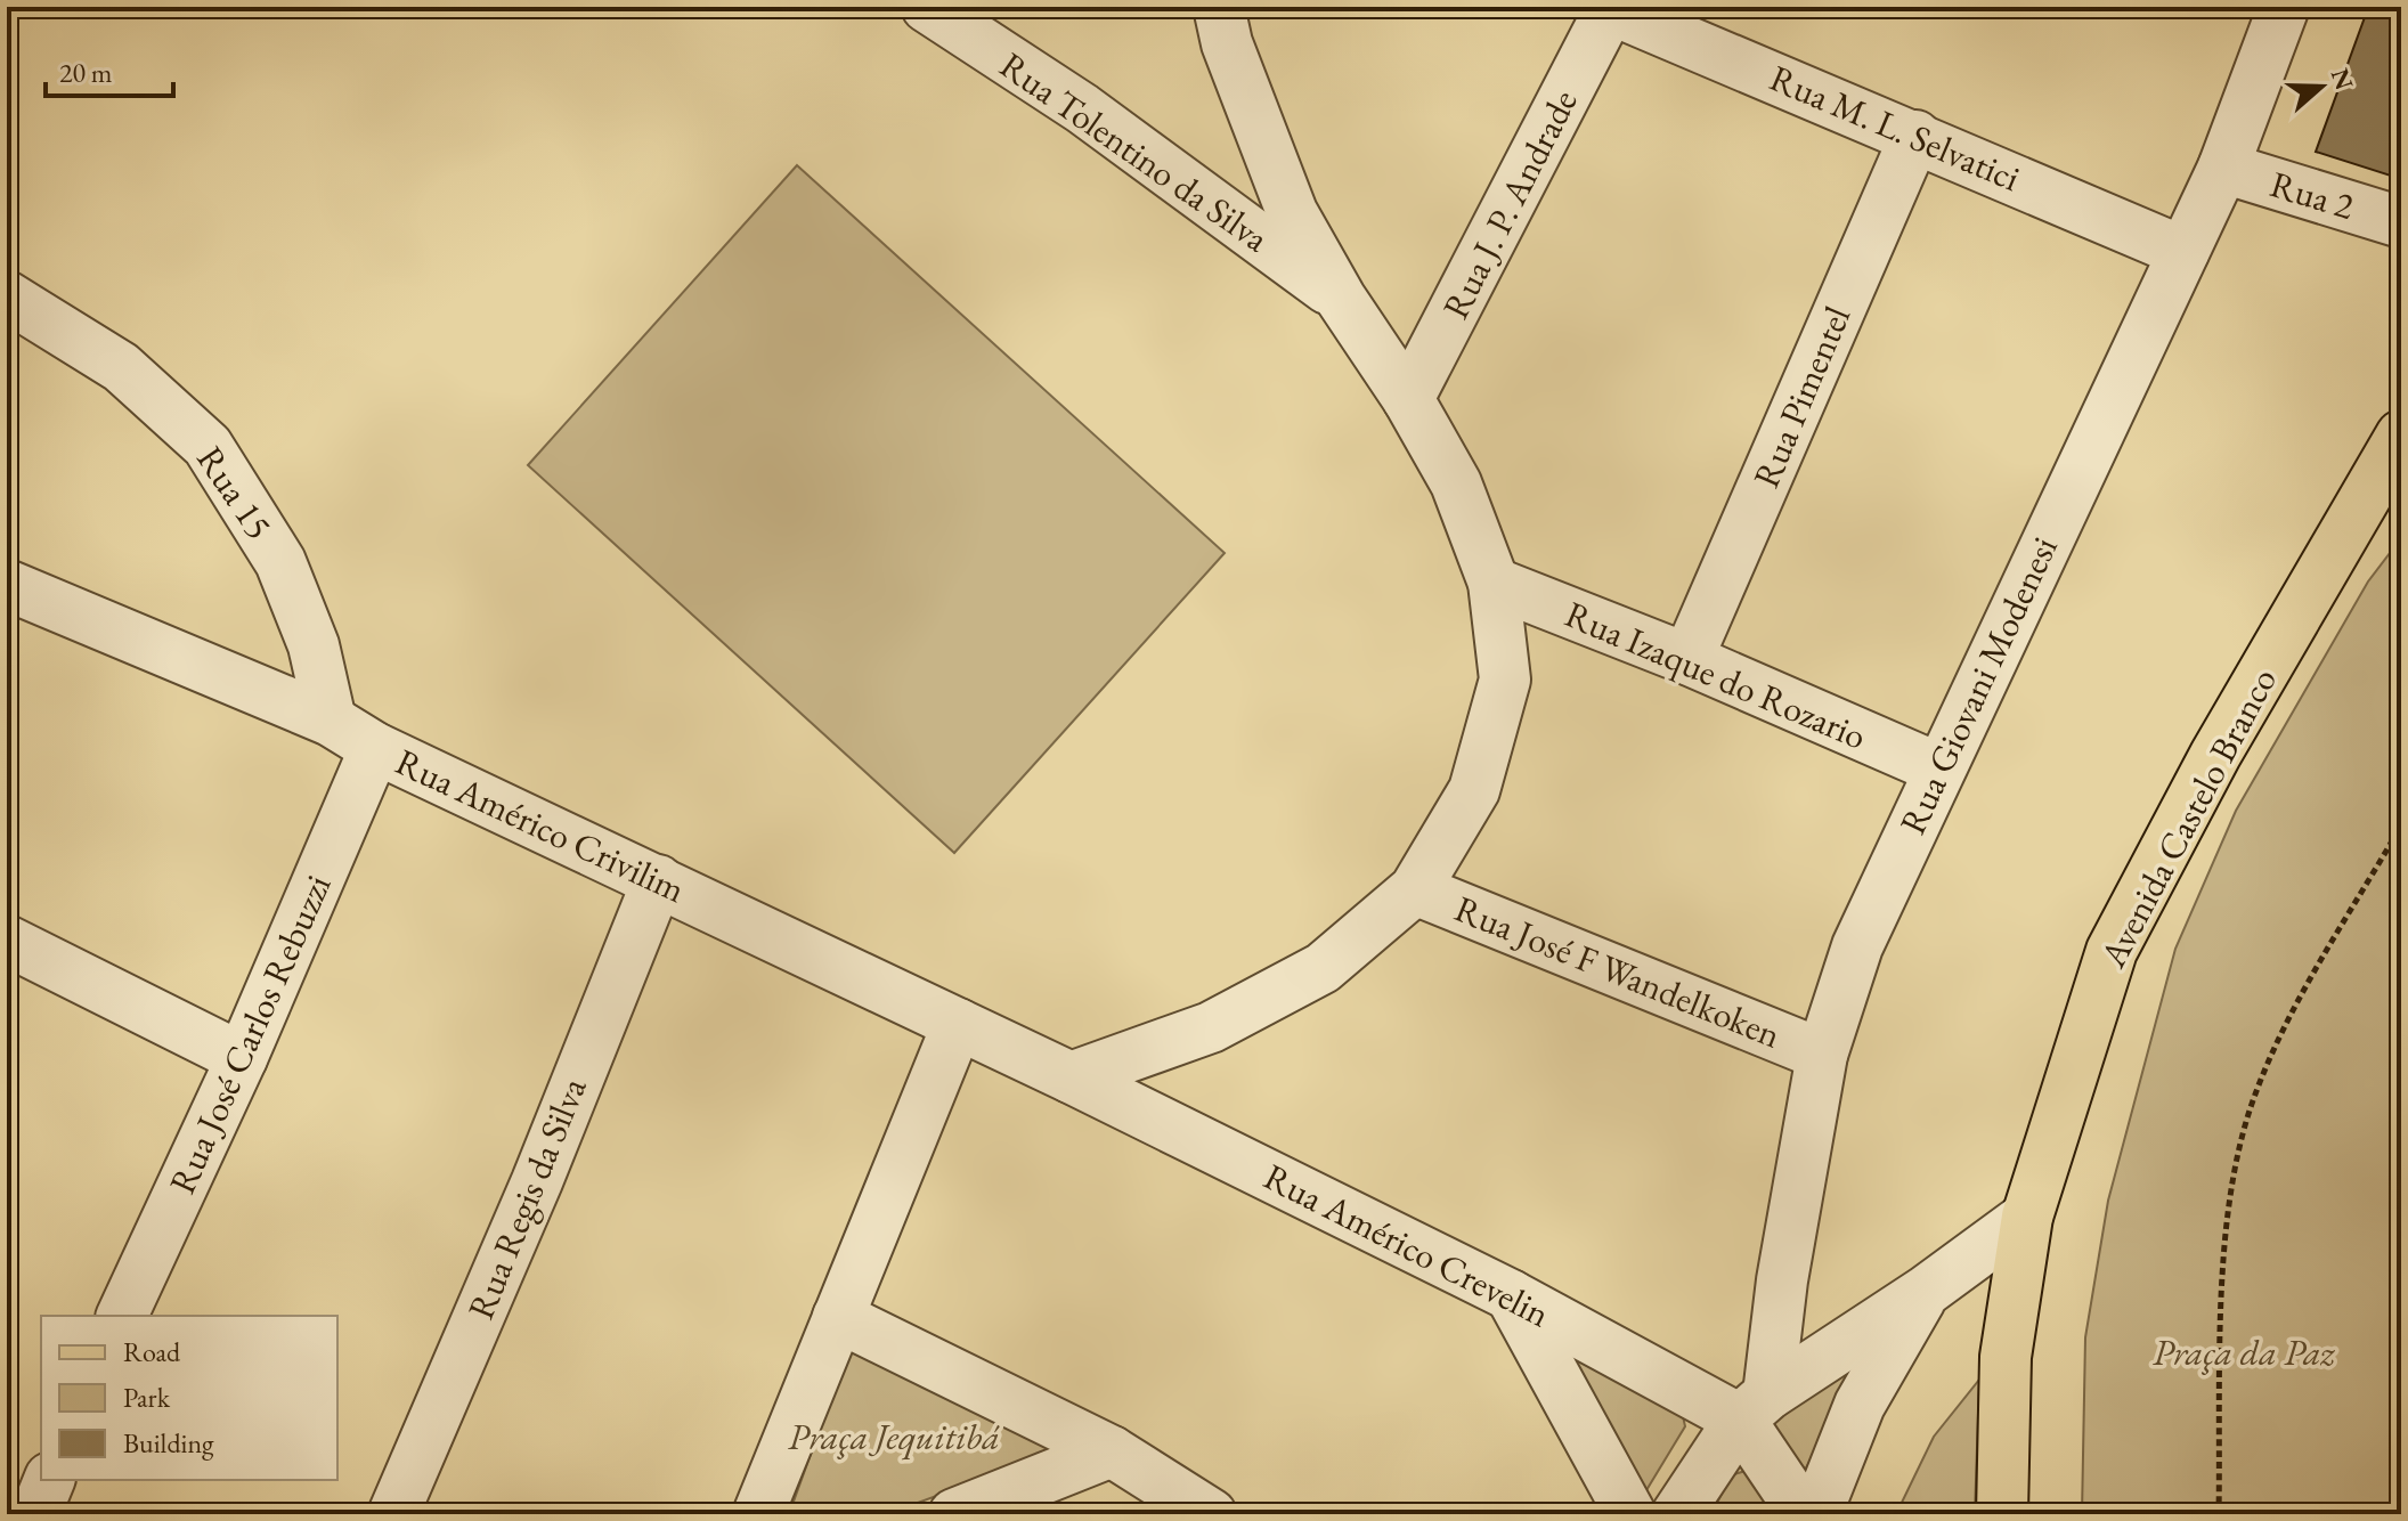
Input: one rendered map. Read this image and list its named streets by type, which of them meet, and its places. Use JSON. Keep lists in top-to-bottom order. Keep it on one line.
{"streets":{"main road":["Avenida Castelo Branco"],"street":["Rua M. L. Selvatici","Rua Tolentino da Silva","Rua 2","Rua J. P. Andrade","Rua Pimentel","Rua 15","Rua Izaque do Rozario","Rua Giovani Modenesi","Rua Américo Crivilim","Rua José F Wandelkoken","Rua José Carlos Rebuzzi","Rua Regis da Silva","Rua Américo Crevelin"]},"crossings":[["Rua M. L. Selvatici","Rua J. P. Andrade"],["Rua M. L. Selvatici","Rua Pimentel"],["Rua M. L. Selvatici","Rua Giovani Modenesi"],["Rua 2","Rua Giovani Modenesi"],["Rua Pimentel","Rua Izaque do Rozario"],["Rua 15","Rua Américo Crivilim"],["Rua Izaque do Rozario","Rua Giovani Modenesi"],["Rua Giovani Modenesi","Rua José F Wandelkoken"],["Rua Giovani Modenesi","Rua Américo Crevelin"],["Rua Américo Crivilim","Rua José Carlos Rebuzzi"],["Rua Américo Crivilim","Rua Regis da Silva"],["Rua Américo Crivilim","Rua Américo Crevelin"]],"parks":["Praça da Paz","Praça Jequitibá"],"legend":["Road","Park","Building"],"scale_bar":"20 m","north":"right"}
